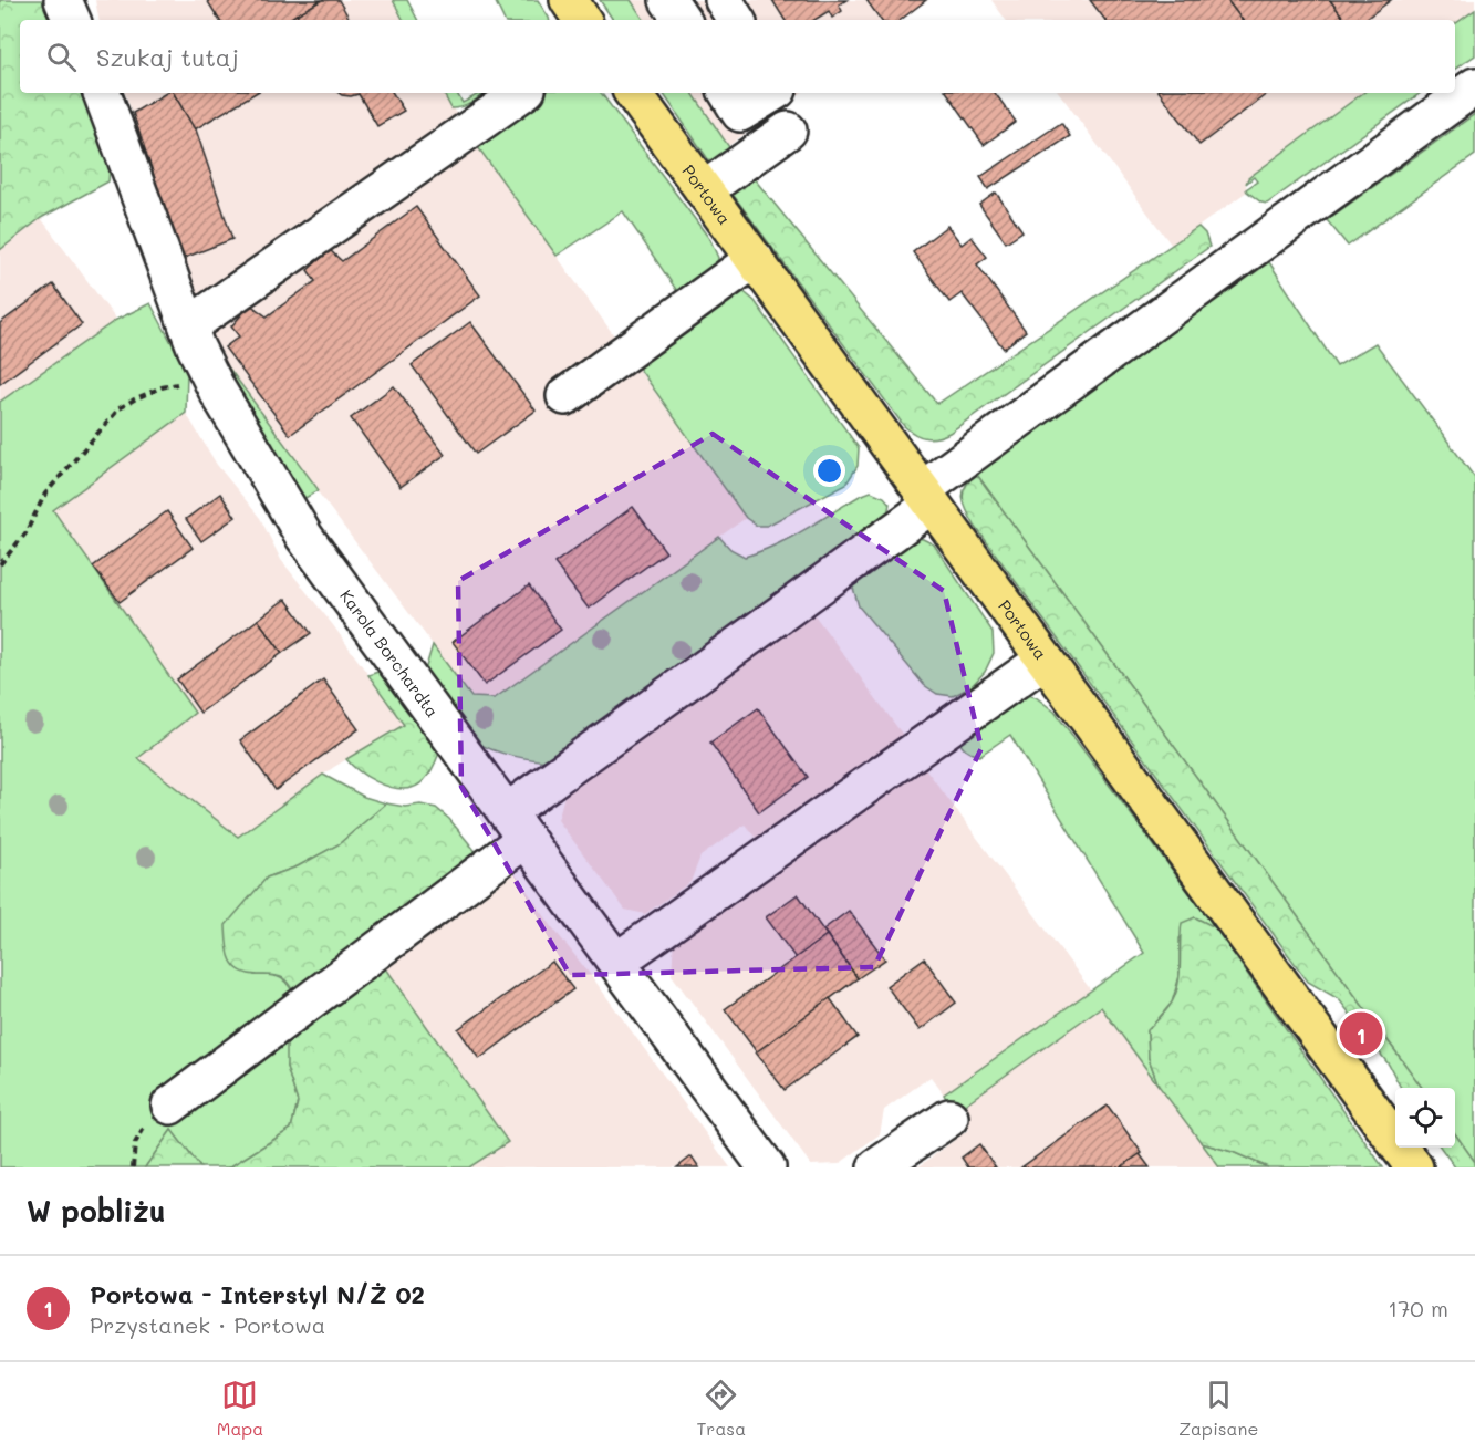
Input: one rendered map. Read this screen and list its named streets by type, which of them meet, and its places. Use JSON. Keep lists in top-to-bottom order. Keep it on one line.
{"streets":{"main road":["Portowa"],"street":["Karola Borchardta"]},"page":{"search":"Szukaj tutaj","pins":"1","heading":"W pobliżu","list":[{"mark":"1","name":"Portowa - Interstyl N/Ż 02","note":"Przystanek · Portowa","value":"170 m"}],"nav":["Mapa","Trasa","Zapisane"]}}
